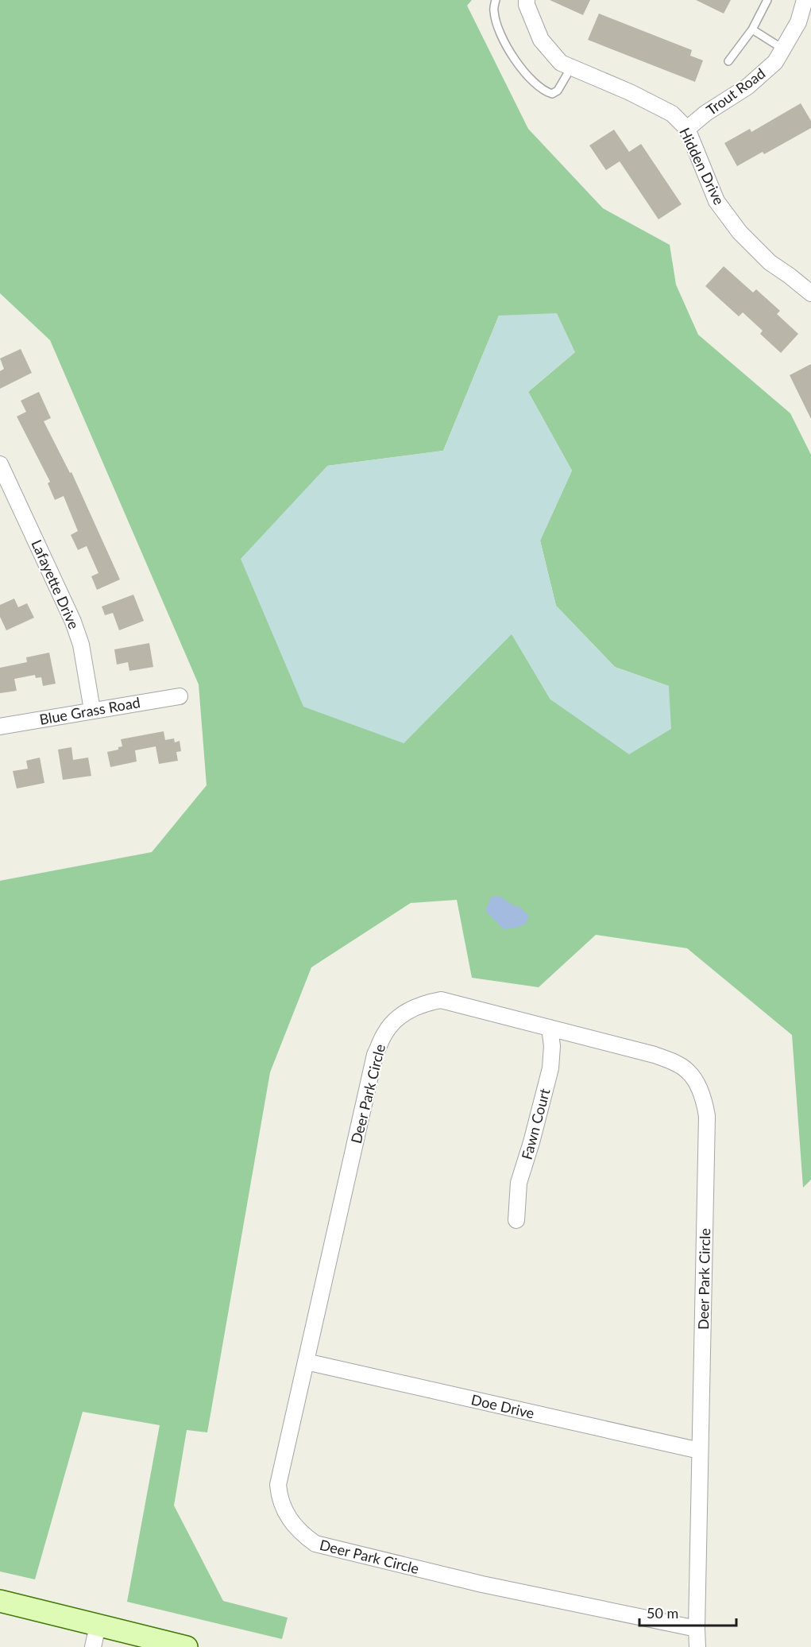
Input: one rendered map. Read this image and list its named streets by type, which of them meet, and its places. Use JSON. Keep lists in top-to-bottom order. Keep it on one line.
{"streets":{"street":["Trout Road","Hidden Drive","Lafayette Drive","Blue Grass Road","Deer Park Circle","Fawn Court","Doe Drive"]},"crossings":[["Trout Road","Hidden Drive"],["Lafayette Drive","Blue Grass Road"],["Deer Park Circle","Fawn Court"],["Deer Park Circle","Doe Drive"]],"scale_bar":"50 m"}
